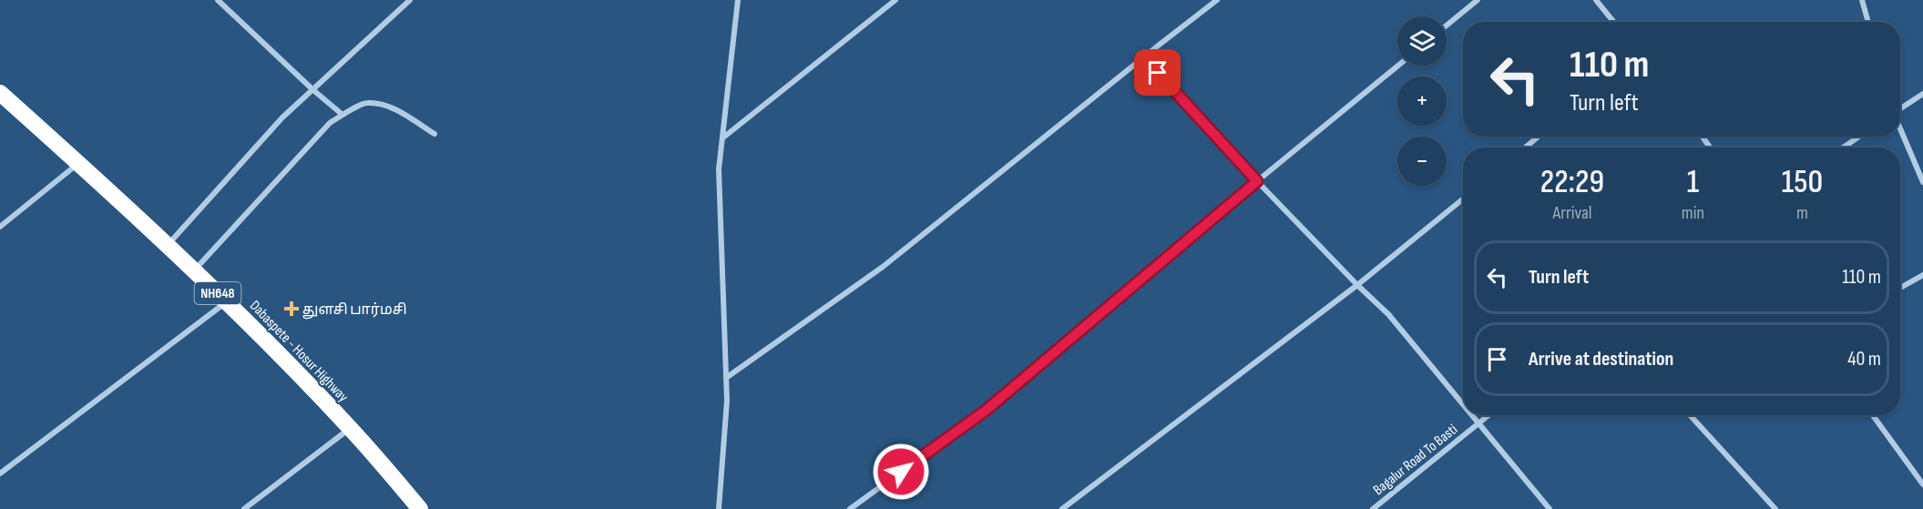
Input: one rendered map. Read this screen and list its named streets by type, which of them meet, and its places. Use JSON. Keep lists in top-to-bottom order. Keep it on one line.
{"streets":{"highway":["NH648","Dabaspete - Hosur Highway"],"street":["Bagalur Road To Basti"]},"places":{"health":["துளசி பார்மசி"]},"page":{"map_buttons":["+","−"],"turn":["110 m","Turn left"],"eta":["22:29","Arrival","1","min","150","m"],"list":[{"name":"Turn left","value":"110 m"},{"name":"Arrive at destination","value":"40 m"}]}}
